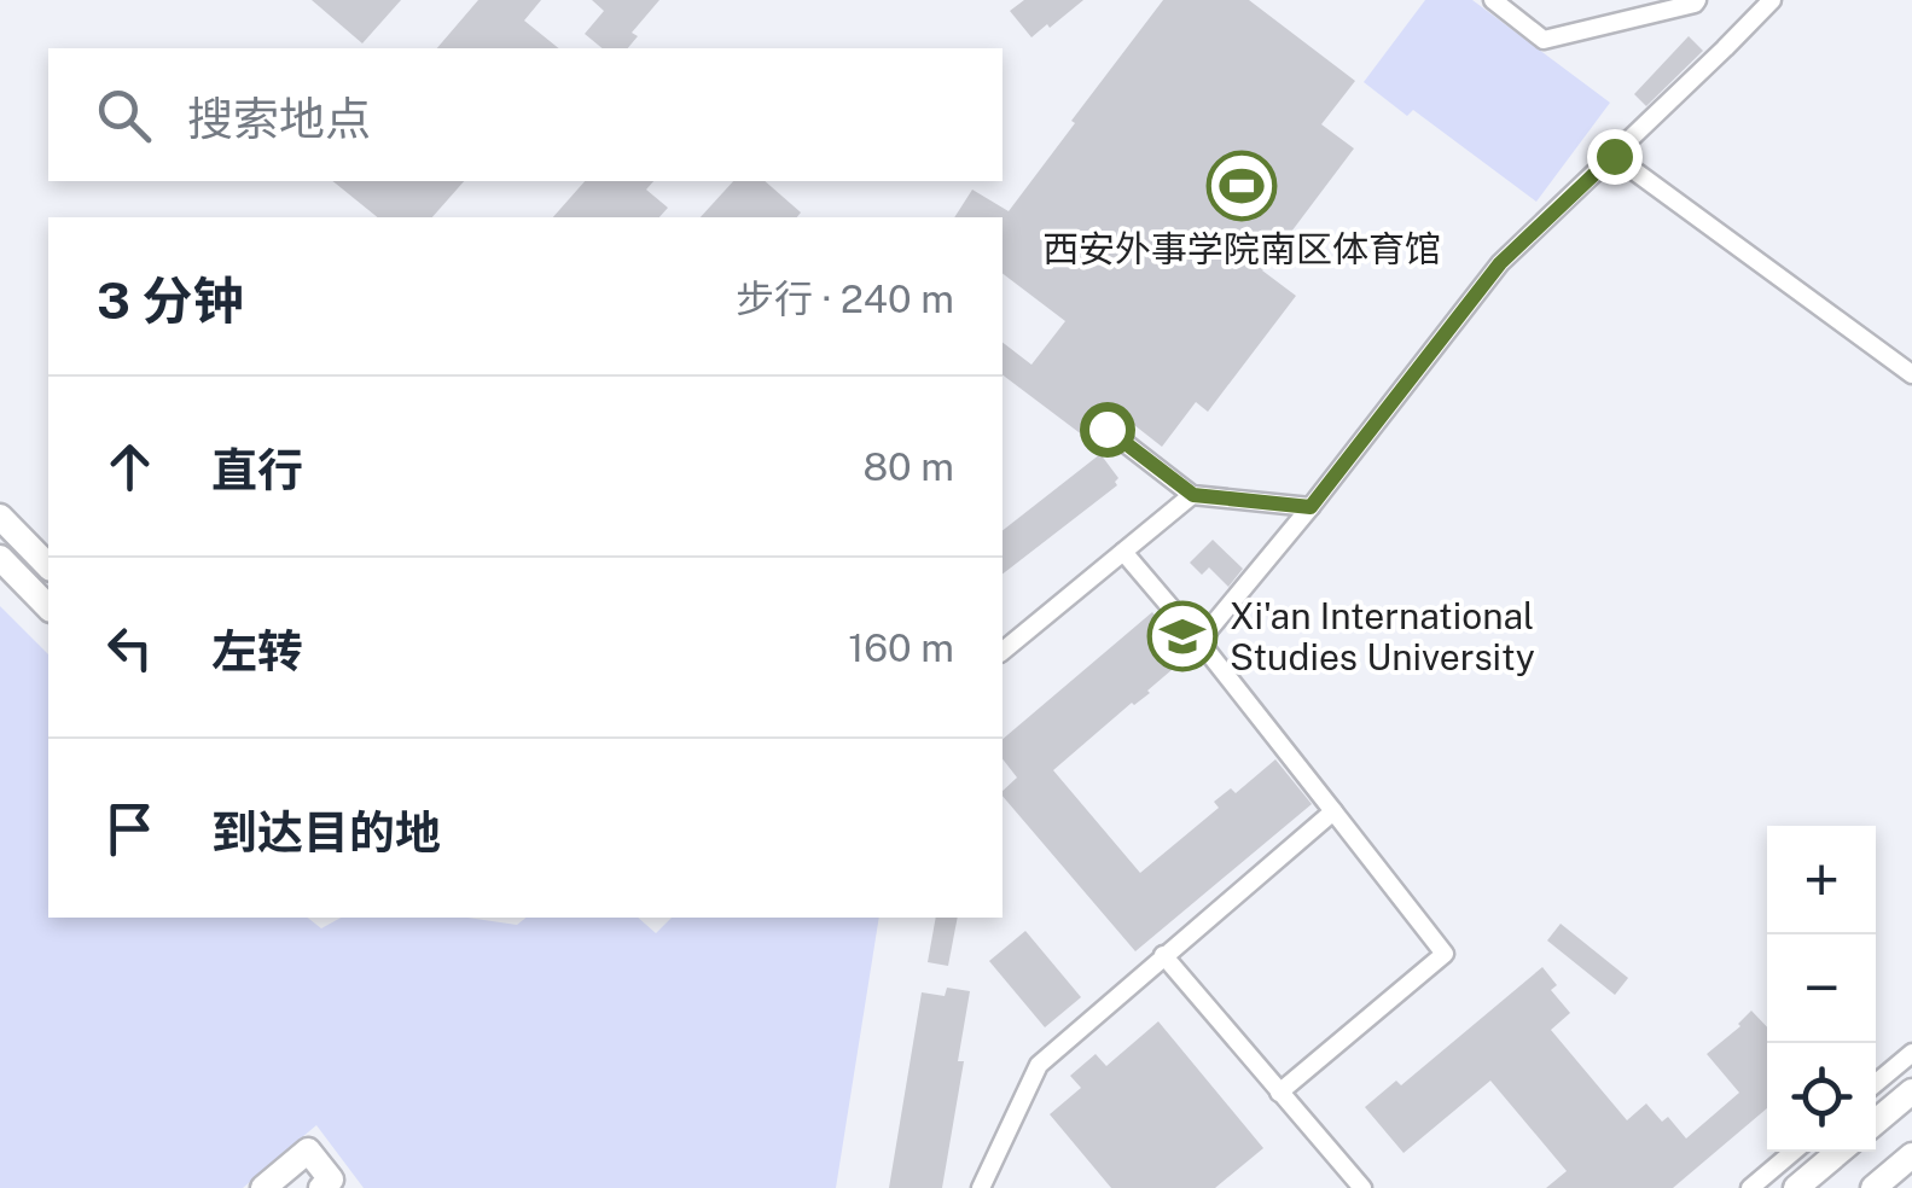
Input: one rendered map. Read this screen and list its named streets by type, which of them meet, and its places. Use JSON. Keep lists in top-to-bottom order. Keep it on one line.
{"places":{"sports":["西安外事学院南区体育馆"],"school or university":["Xi'an International Studies University"]},"page":{"search":"搜索地点","heading":["3 分钟","步行 · 240 m"],"list":[["直行","80 m"],["左转","160 m"],"到达目的地"],"map_buttons":["+","−"]}}
